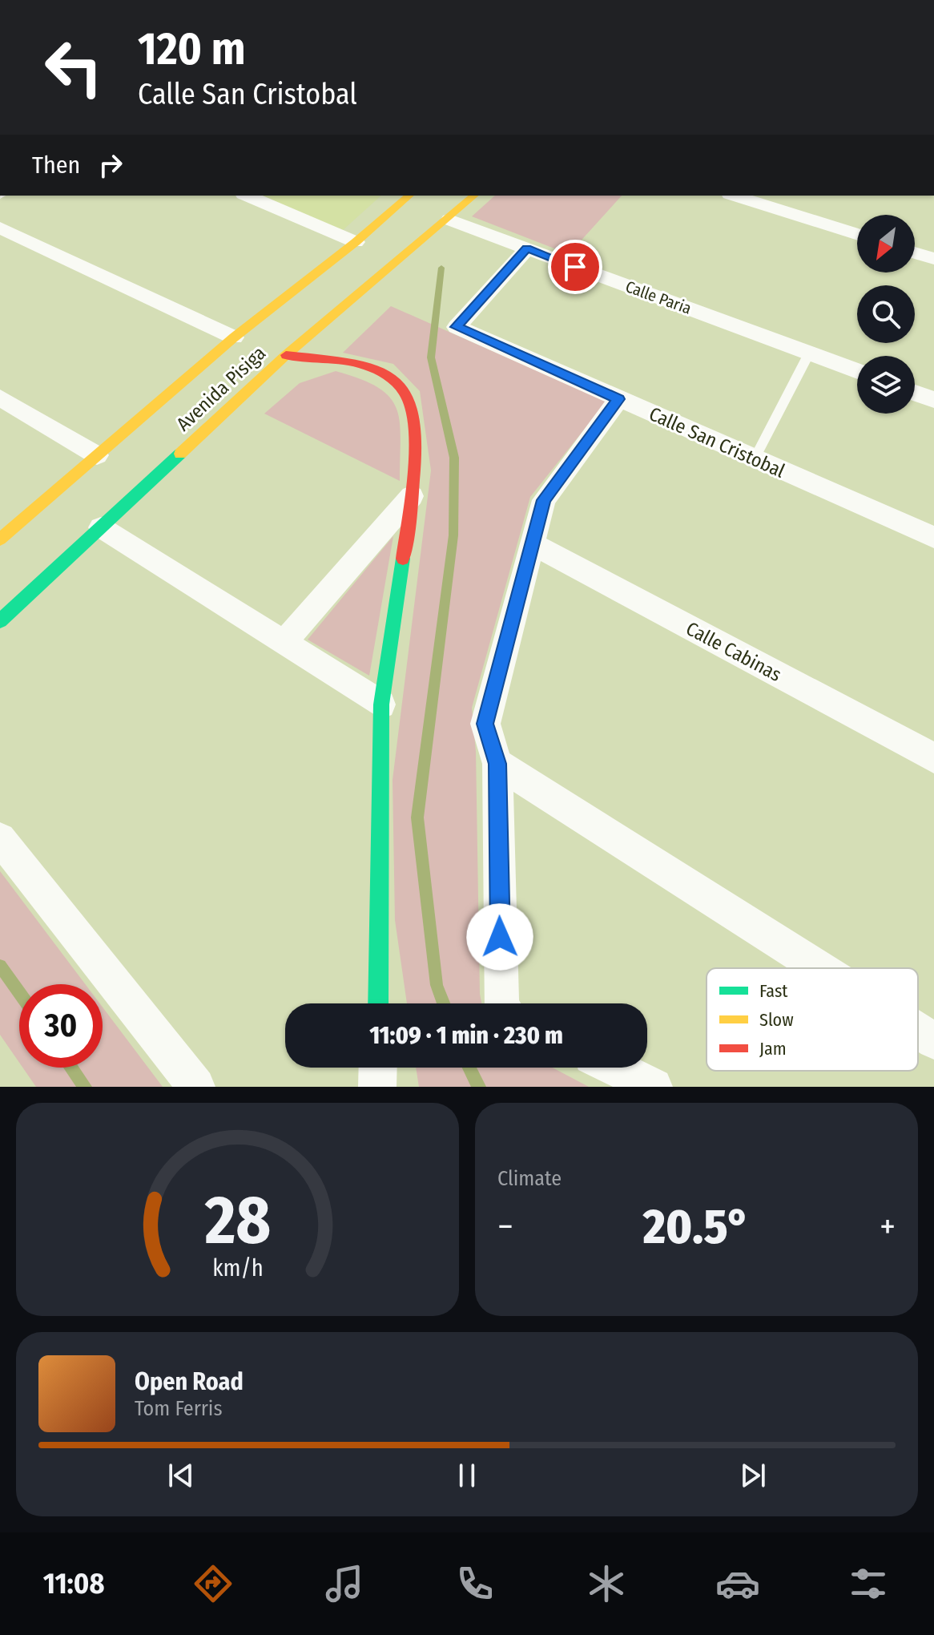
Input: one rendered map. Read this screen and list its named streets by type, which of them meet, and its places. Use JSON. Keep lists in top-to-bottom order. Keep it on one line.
{"streets":{"street":["Calle Paria","Avenida Pisiga","Calle San Cristobal","Calle Cabinas"]},"crossings":[["Calle Paria","Avenida Pisiga"],["Calle Paria","Calle San Cristobal"]],"legend":["Fast","Slow","Jam"],"north":"bottom left","page":{"turn":["120 m","Calle San Cristobal"],"then":"Then","limit":"30","trip":"11:09 · 1 min · 230 m","tile":"Climate","heat":["−","20.5°","+"],"song":["Open Road","Tom Ferris"],"tabs":"11:08","gauge":["28","km/h"]}}
